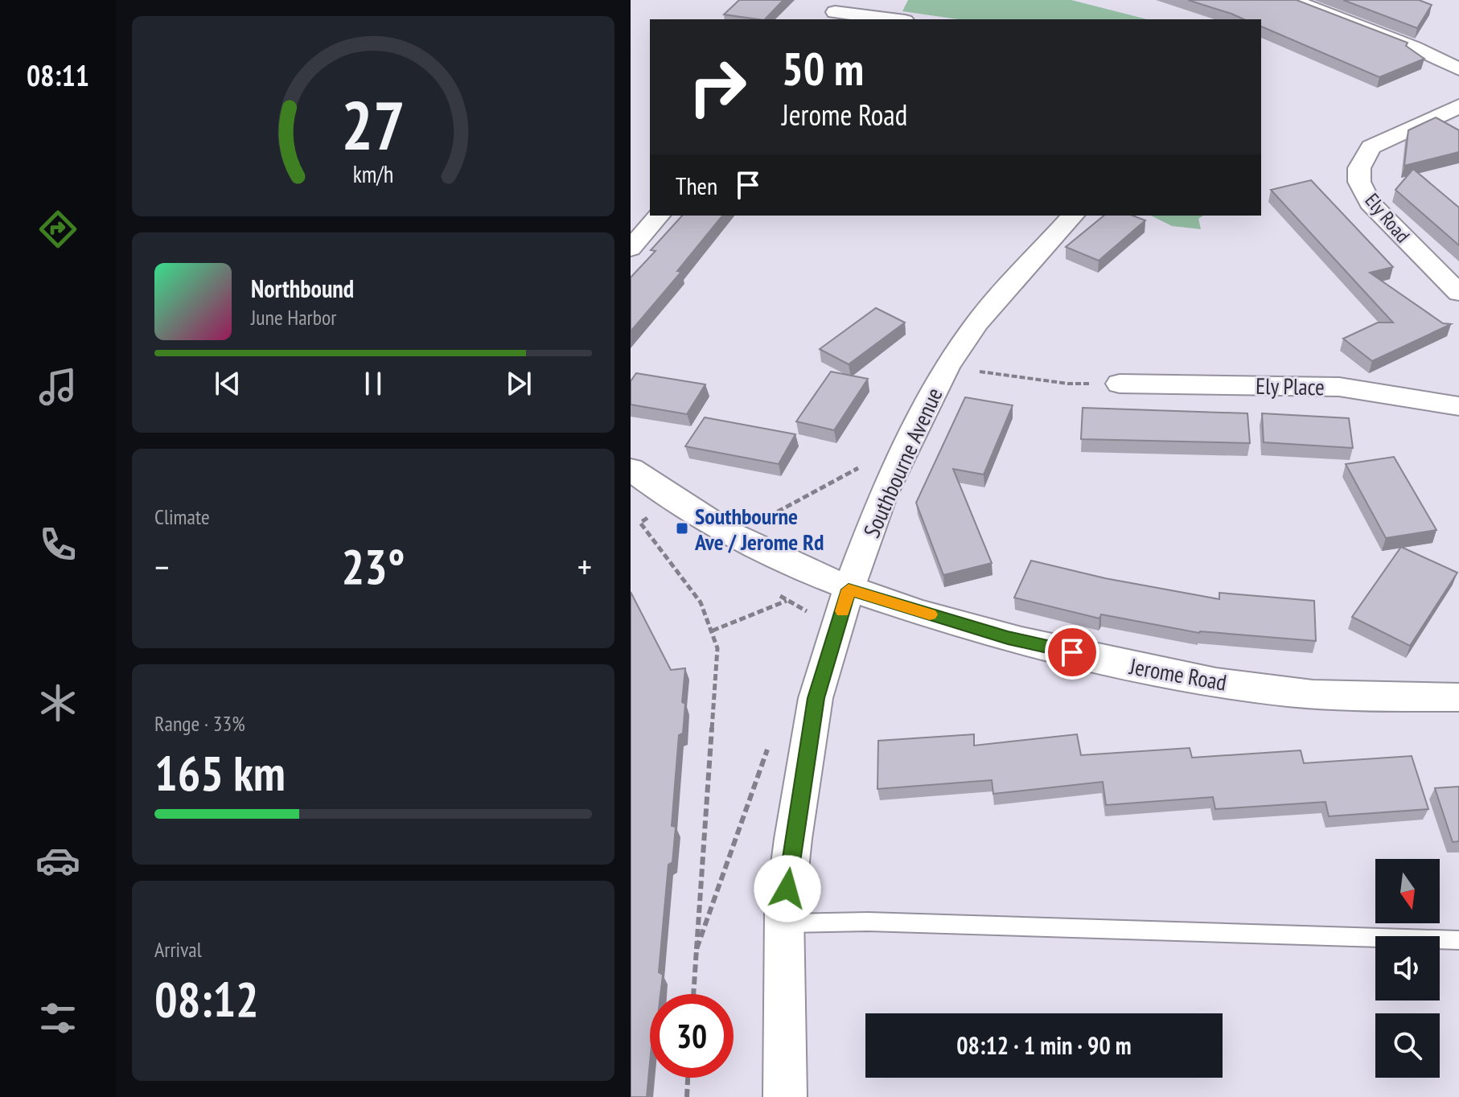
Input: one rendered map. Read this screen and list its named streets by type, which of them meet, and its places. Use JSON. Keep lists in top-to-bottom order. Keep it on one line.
{"streets":{"street":["Ely Road","Ely Place","Southbourne Avenue","Jerome Road"]},"crossings":[["Southbourne Avenue","Jerome Road"]],"places":{"transit":["Southbourne Ave / Jerome Rd"]},"north":"bottom","page":{"tabs":"08:11","turn":["50 m","Jerome Road"],"then":"Then","song":["Northbound","June Harbor"],"tile":["Climate",["Range · 33%","165 km"],["Arrival","08:12"]],"heat":["−","23°","+"],"limit":"30","trip":"08:12 · 1 min · 90 m","gauge":["27","km/h"]}}
